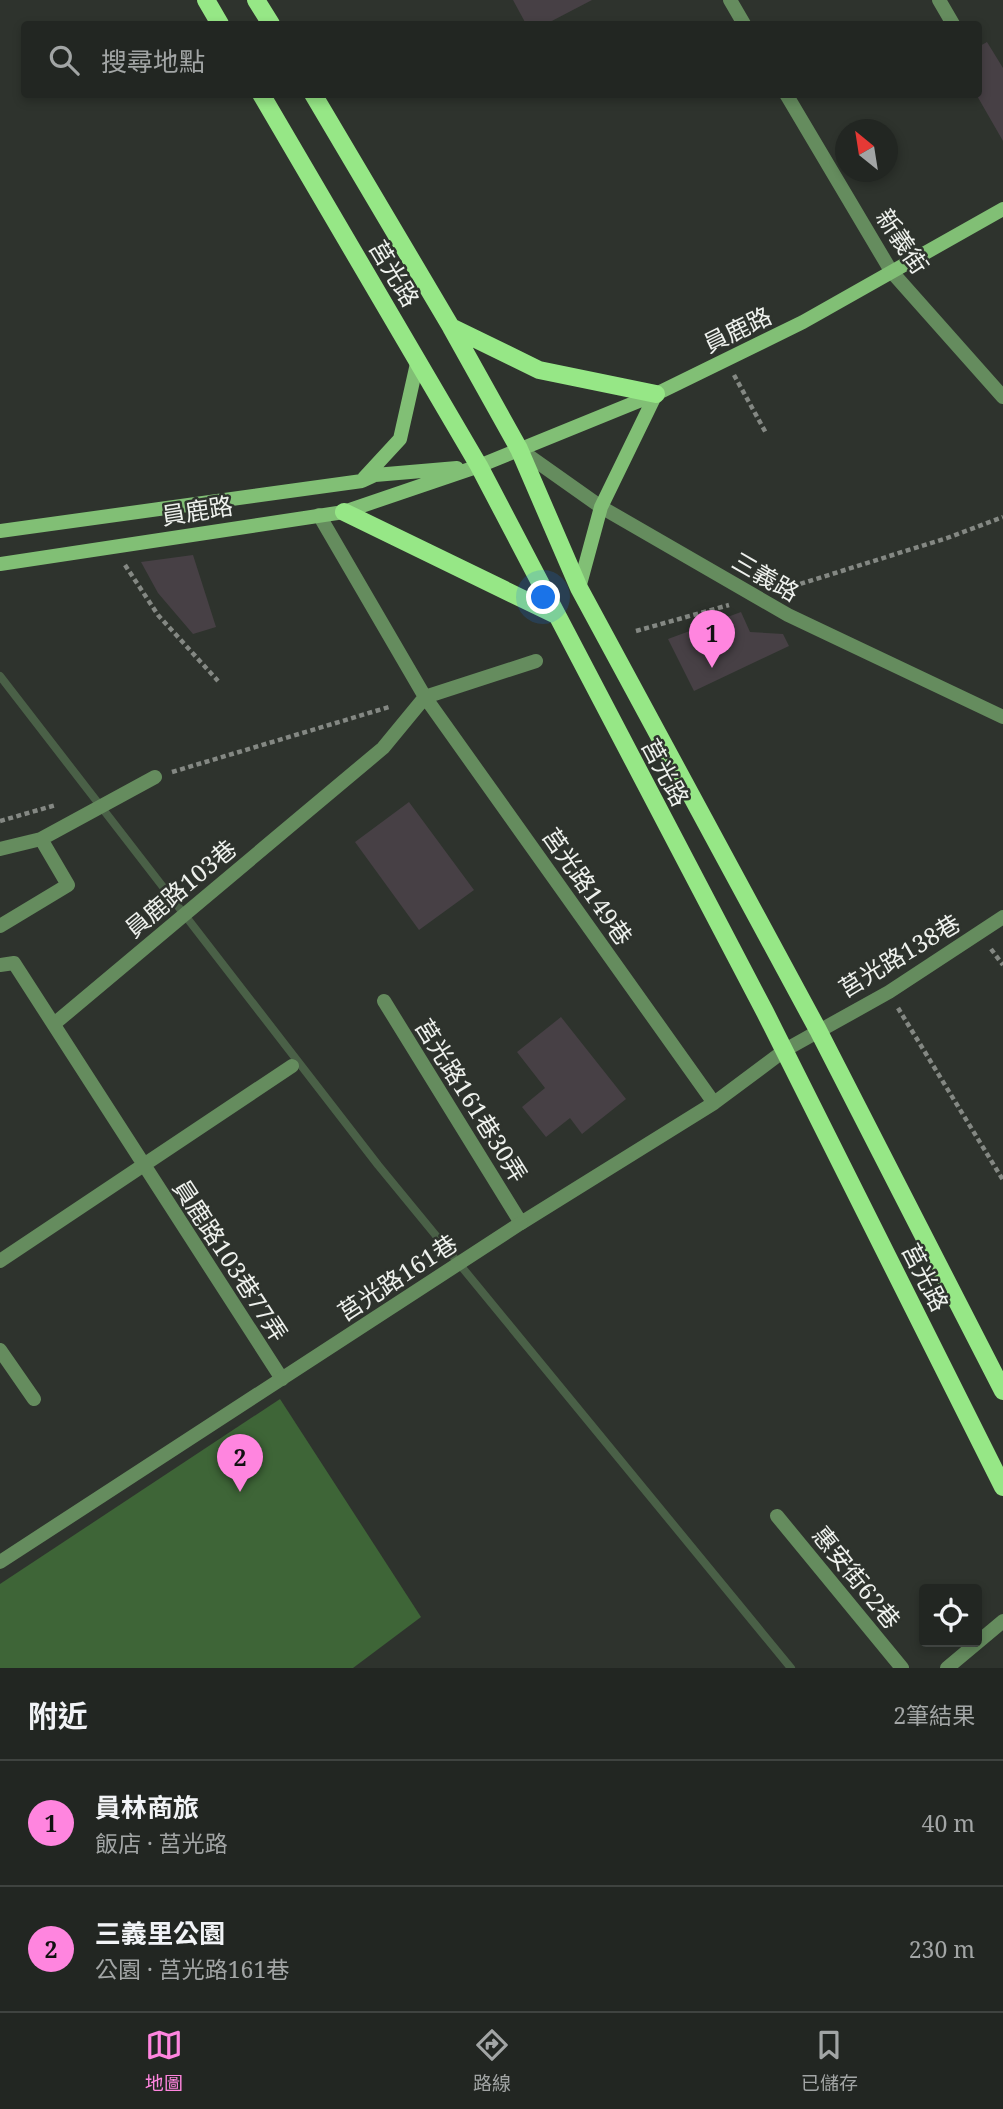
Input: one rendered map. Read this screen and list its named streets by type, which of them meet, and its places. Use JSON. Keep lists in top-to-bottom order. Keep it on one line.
{"streets":{"main road":["莒光路"],"street":["新義街","員鹿路","三義路","莒光路149巷","員鹿路103巷","莒光路138巷","莒光路161巷30弄","員鹿路103巷77弄","莒光路161巷","惠安街62巷"]},"crossings":[["新義街","員鹿路"],["莒光路","員鹿路"],["莒光路","三義路"],["莒光路","莒光路138巷"],["莒光路","莒光路161巷"],["員鹿路","三義路"],["莒光路149巷","員鹿路103巷"],["莒光路149巷","莒光路161巷"],["莒光路138巷","莒光路161巷"],["莒光路161巷30弄","莒光路161巷"],["員鹿路103巷77弄","莒光路161巷"]],"north":"top left","page":{"search":"搜尋地點","pins":["1","2"],"heading":["附近","2筆結果"],"list":[{"mark":"1","name":"員林商旅","note":"飯店 · 莒光路","value":"40 m"},{"mark":"2","name":"三義里公園","note":"公園 · 莒光路161巷","value":"230 m"}],"nav":["地圖","路線","已儲存"]}}
